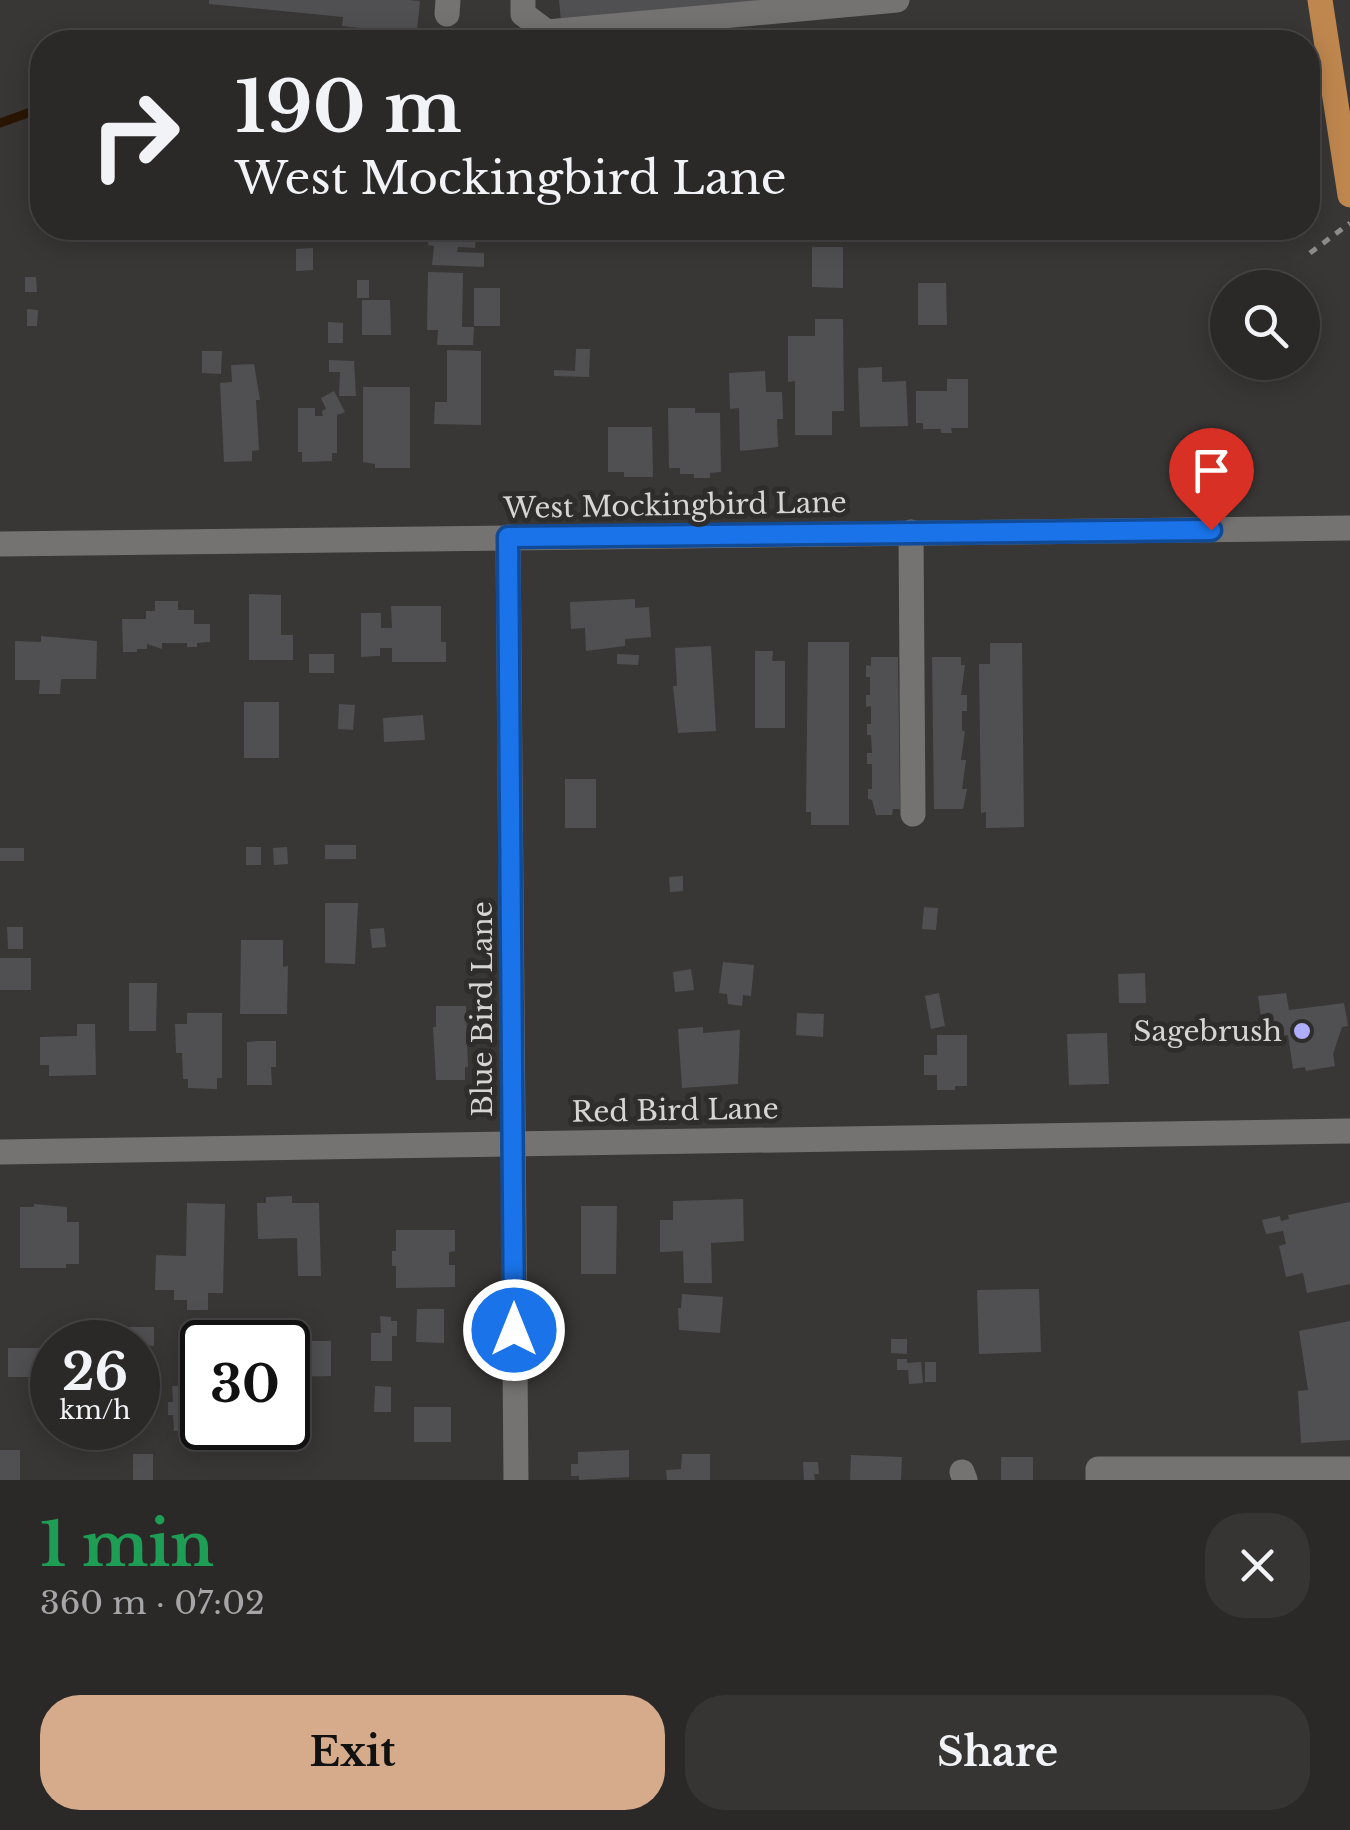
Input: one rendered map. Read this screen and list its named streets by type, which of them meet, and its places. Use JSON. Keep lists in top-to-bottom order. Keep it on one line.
{"streets":{"street":["West Mockingbird Lane","Blue Bird Lane","Red Bird Lane"]},"crossings":[["West Mockingbird Lane","Blue Bird Lane"],["Blue Bird Lane","Red Bird Lane"]],"places":["Sagebrush"],"page":{"turn":["190 m","West Mockingbird Lane"],"speed":"26 km/h","limit":"30","heading":["1 min","360 m · 07:02"],"buttons":["Exit","Share"]}}
